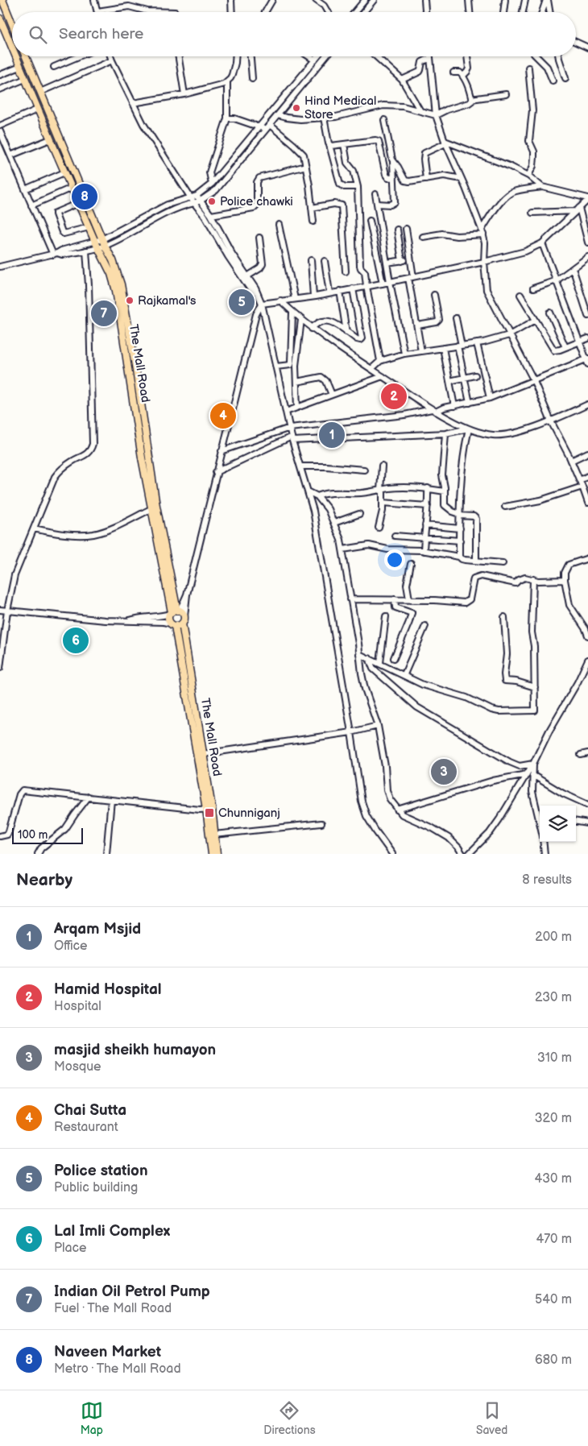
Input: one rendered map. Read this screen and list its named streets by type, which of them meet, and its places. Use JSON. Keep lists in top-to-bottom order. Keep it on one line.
{"streets":{"main road":["The Mall Road"]},"places":{"other":["Hind Medical Store","Police chawki","Rajkamal's"],"transit":["Chunniganj"]},"scale_bar":"100 m","page":{"search":"Search here","pins":["8","5","7","2","4","1","6","3"],"scale":"100 m","heading":["Nearby","8 results"],"list":[{"mark":"1","name":"Arqam Msjid","note":"Office","value":"200 m"},{"mark":"2","name":"Hamid Hospital","note":"Hospital","value":"230 m"},{"mark":"3","name":"masjid sheikh humayon","note":"Mosque","value":"310 m"},{"mark":"4","name":"Chai Sutta","note":"Restaurant","value":"320 m"},{"mark":"5","name":"Police station","note":"Public building","value":"430 m"},{"mark":"6","name":"Lal Imli Complex","note":"Place","value":"470 m"},{"mark":"7","name":"Indian Oil Petrol Pump","note":"Fuel · The Mall Road","value":"540 m"},{"mark":"8","name":"Naveen Market","note":"Metro · The Mall Road","value":"680 m"}],"nav":["Map","Directions","Saved"]}}
